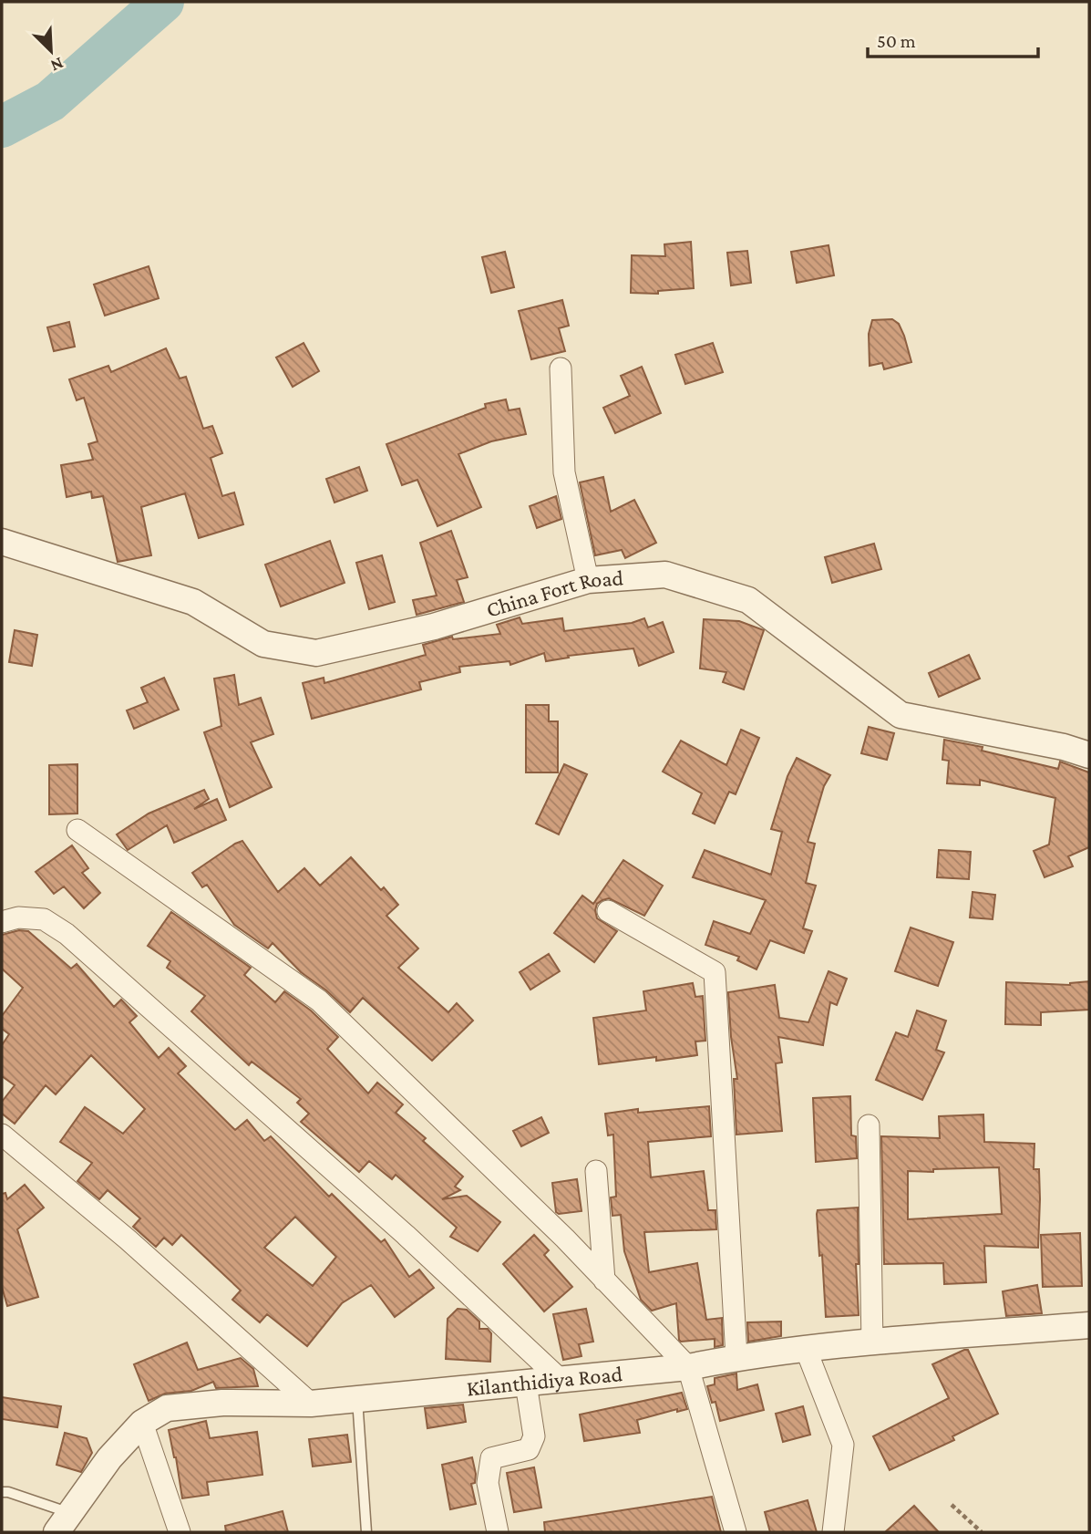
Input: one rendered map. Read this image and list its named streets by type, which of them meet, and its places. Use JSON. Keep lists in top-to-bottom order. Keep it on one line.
{"streets":{"street":["China Fort Road","Kilanthidiya Road"]},"scale_bar":"50 m","north":"bottom right"}
